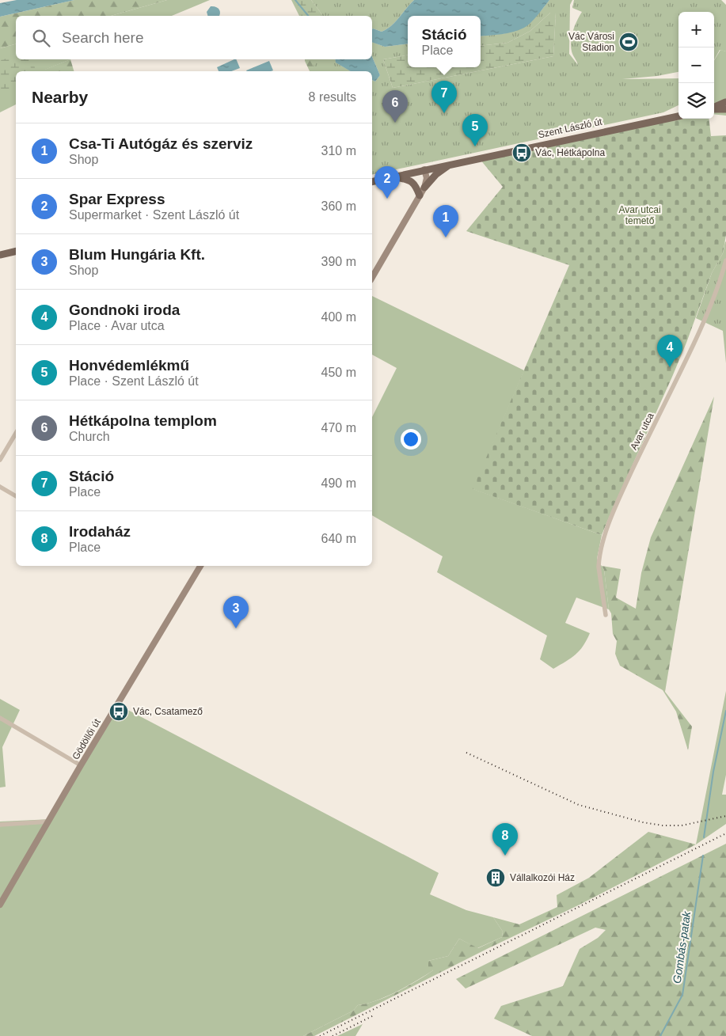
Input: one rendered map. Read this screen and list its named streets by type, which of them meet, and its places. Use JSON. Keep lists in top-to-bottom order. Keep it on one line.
{"streets":{"main road":["Szent László út","Gödöllői út"],"street":["Avar utca"]},"water":["Gombás-patak"],"parks":["Avar utcai temető"],"places":{"sports":["Vác Városi Stadion"],"bus stop":["Vác, Hétkápolna","Vác, Csatamező"],"building":["Vállalkozói Ház"]},"page":{"map_buttons":["+","−"],"popup":["Stáció","Place"],"search":"Search here","heading":["Nearby","8 results"],"pins":["7","6","5","2","1","4","3","8"],"list":[{"mark":"1","name":"Csa-Ti Autógáz és szerviz","note":"Shop","value":"310 m"},{"mark":"2","name":"Spar Express","note":"Supermarket · Szent László út","value":"360 m"},{"mark":"3","name":"Blum Hungária Kft.","note":"Shop","value":"390 m"},{"mark":"4","name":"Gondnoki iroda","note":"Place · Avar utca","value":"400 m"},{"mark":"5","name":"Honvédemlékmű","note":"Place · Szent László út","value":"450 m"},{"mark":"6","name":"Hétkápolna templom","note":"Church","value":"470 m"},{"mark":"7","name":"Stáció","note":"Place","value":"490 m"},{"mark":"8","name":"Irodaház","note":"Place","value":"640 m"}]}}
